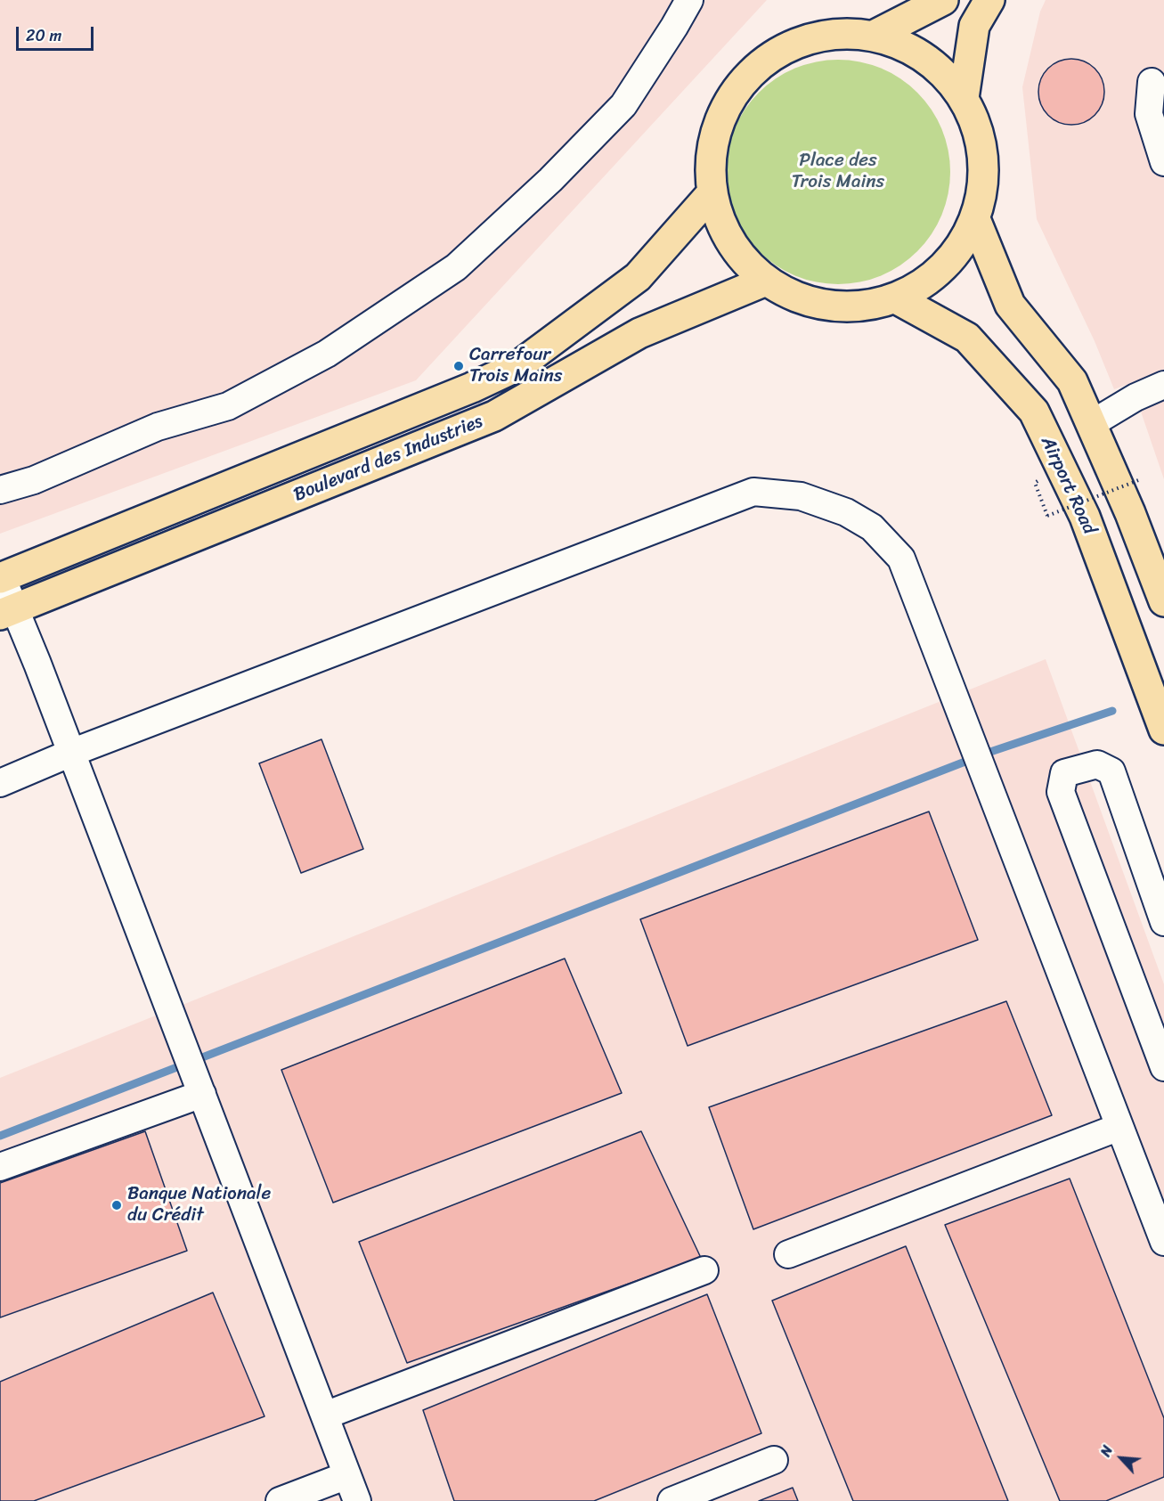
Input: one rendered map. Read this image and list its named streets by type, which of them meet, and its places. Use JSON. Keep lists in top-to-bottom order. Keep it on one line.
{"streets":{"main road":["Boulevard des Industries","Airport Road"]},"parks":["Place des Trois Mains"],"places":["Carrefour Trois Mains","Banque Nationale du Crédit"],"scale_bar":"20 m","north":"top left"}
